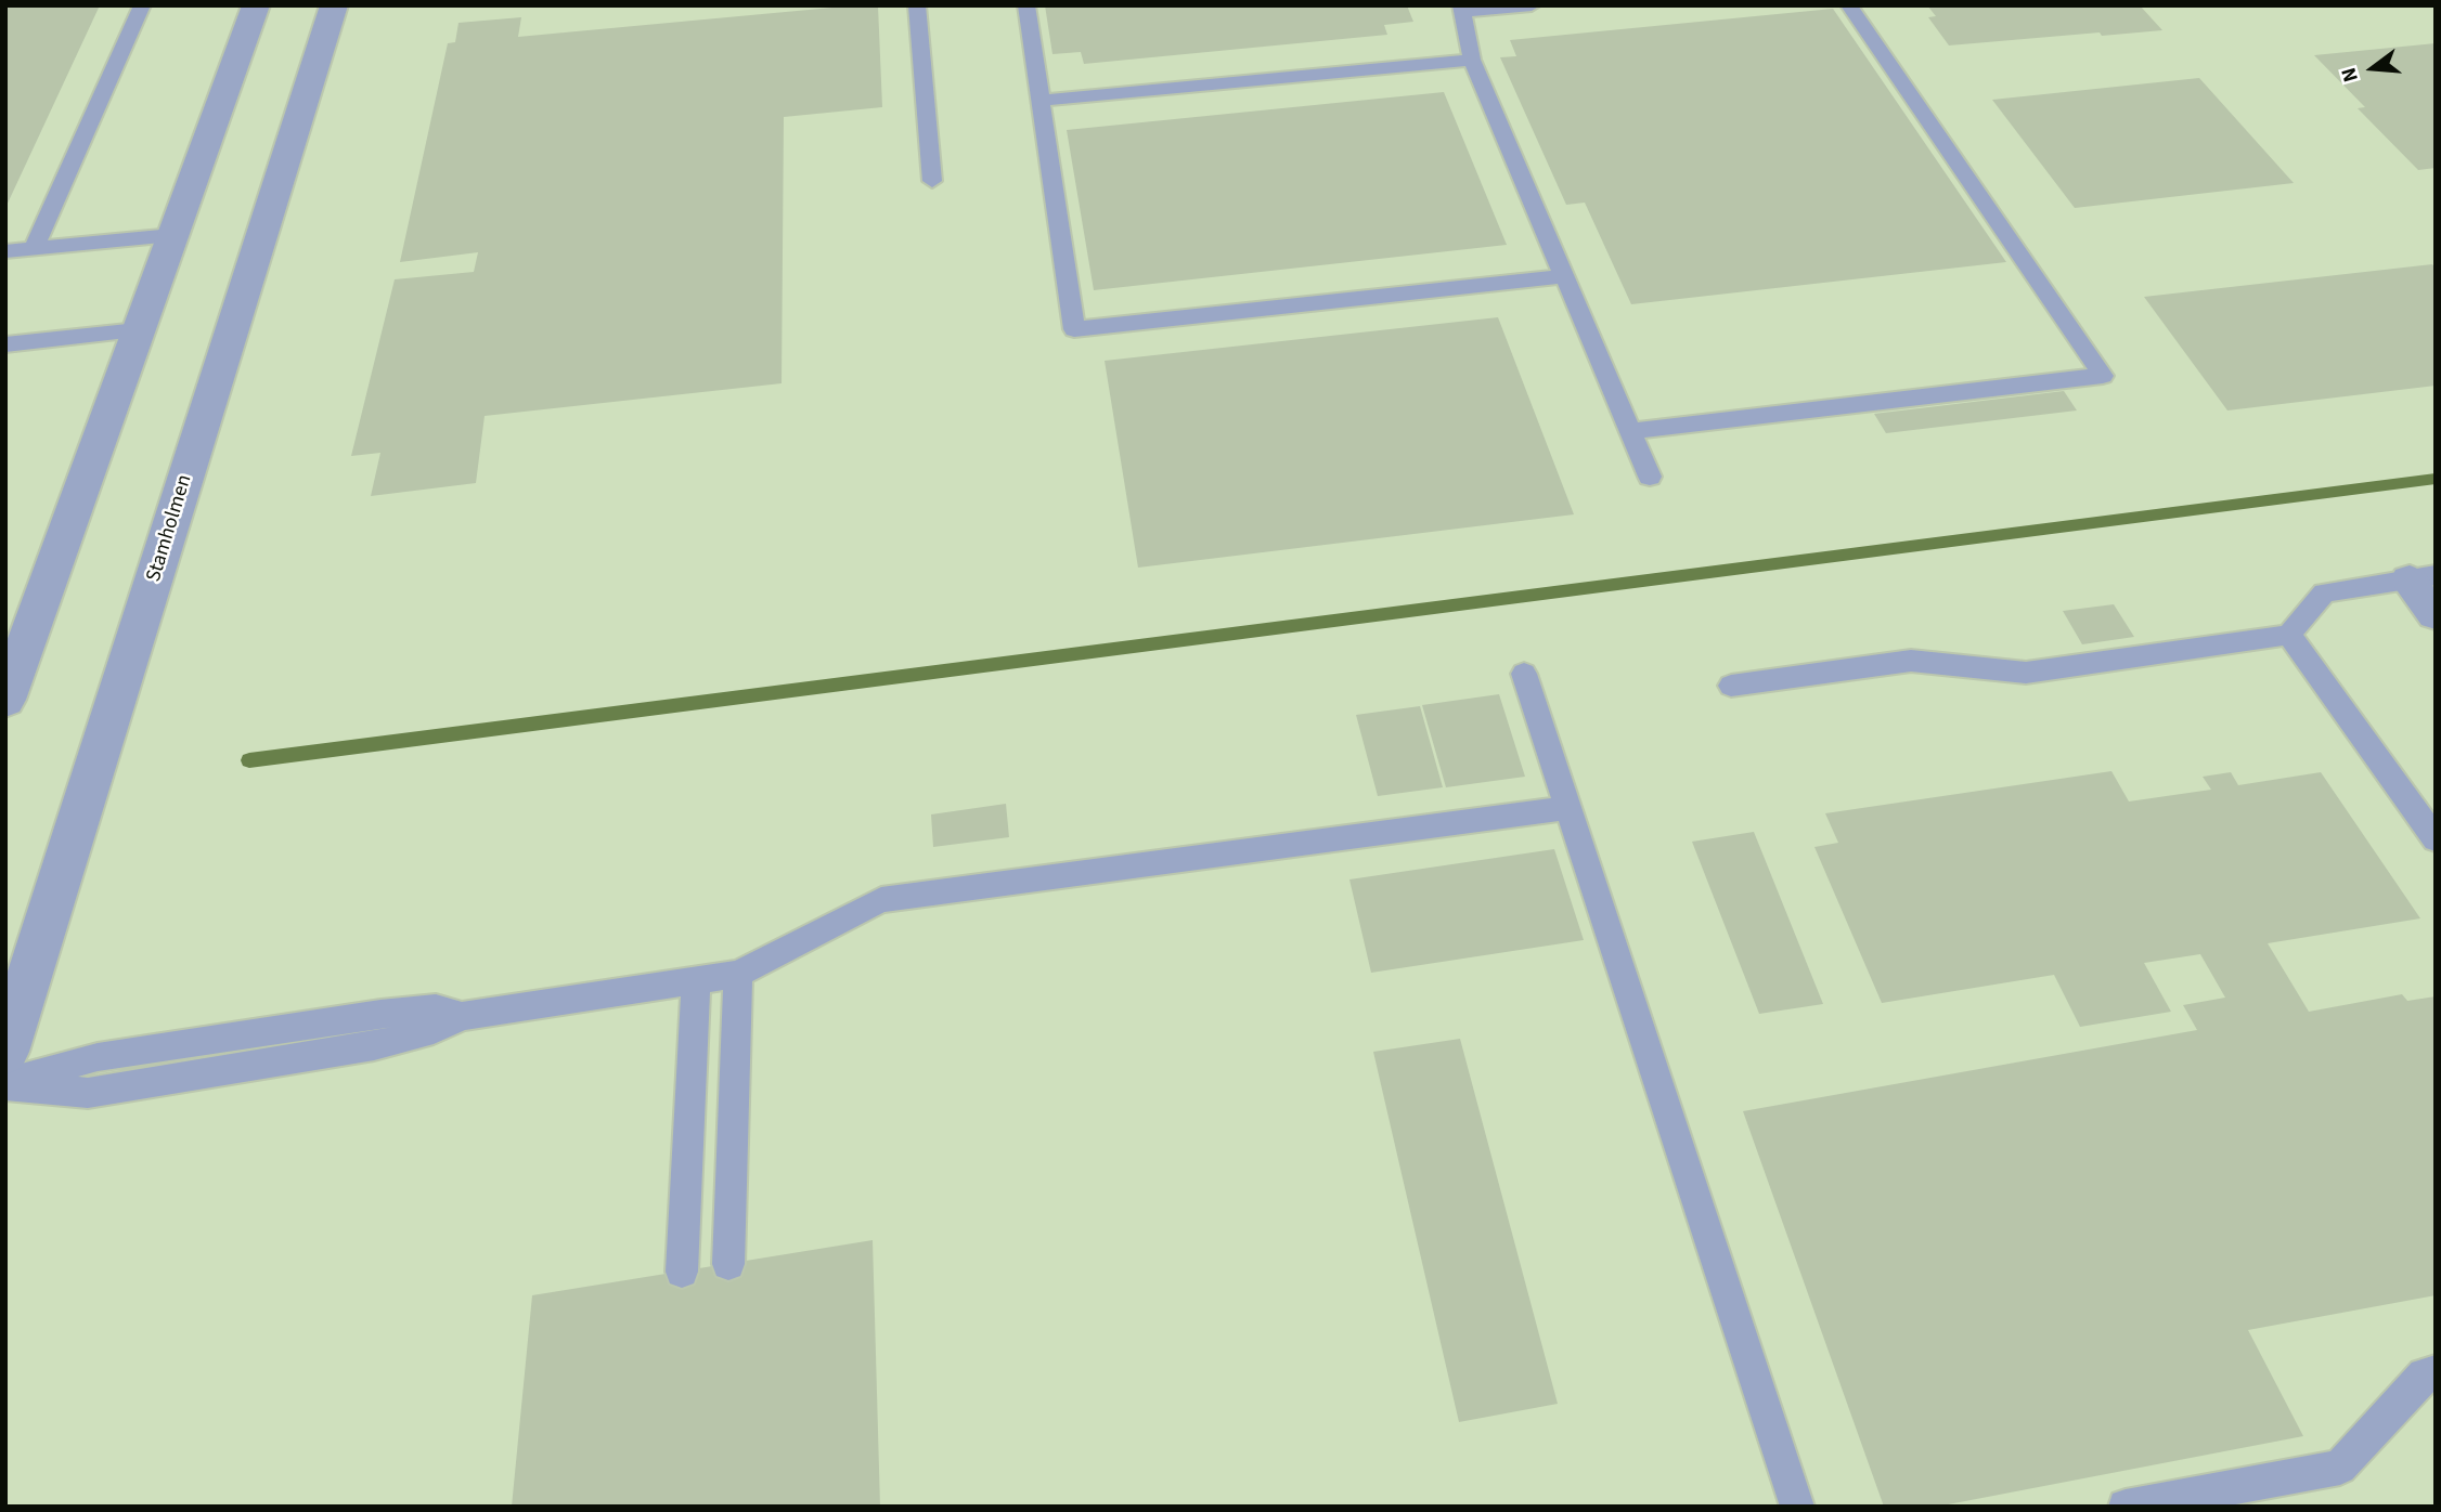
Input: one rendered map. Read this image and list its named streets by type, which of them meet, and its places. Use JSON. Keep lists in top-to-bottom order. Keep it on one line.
{"streets":{"street":["Stamholmen"]},"north":"left"}
